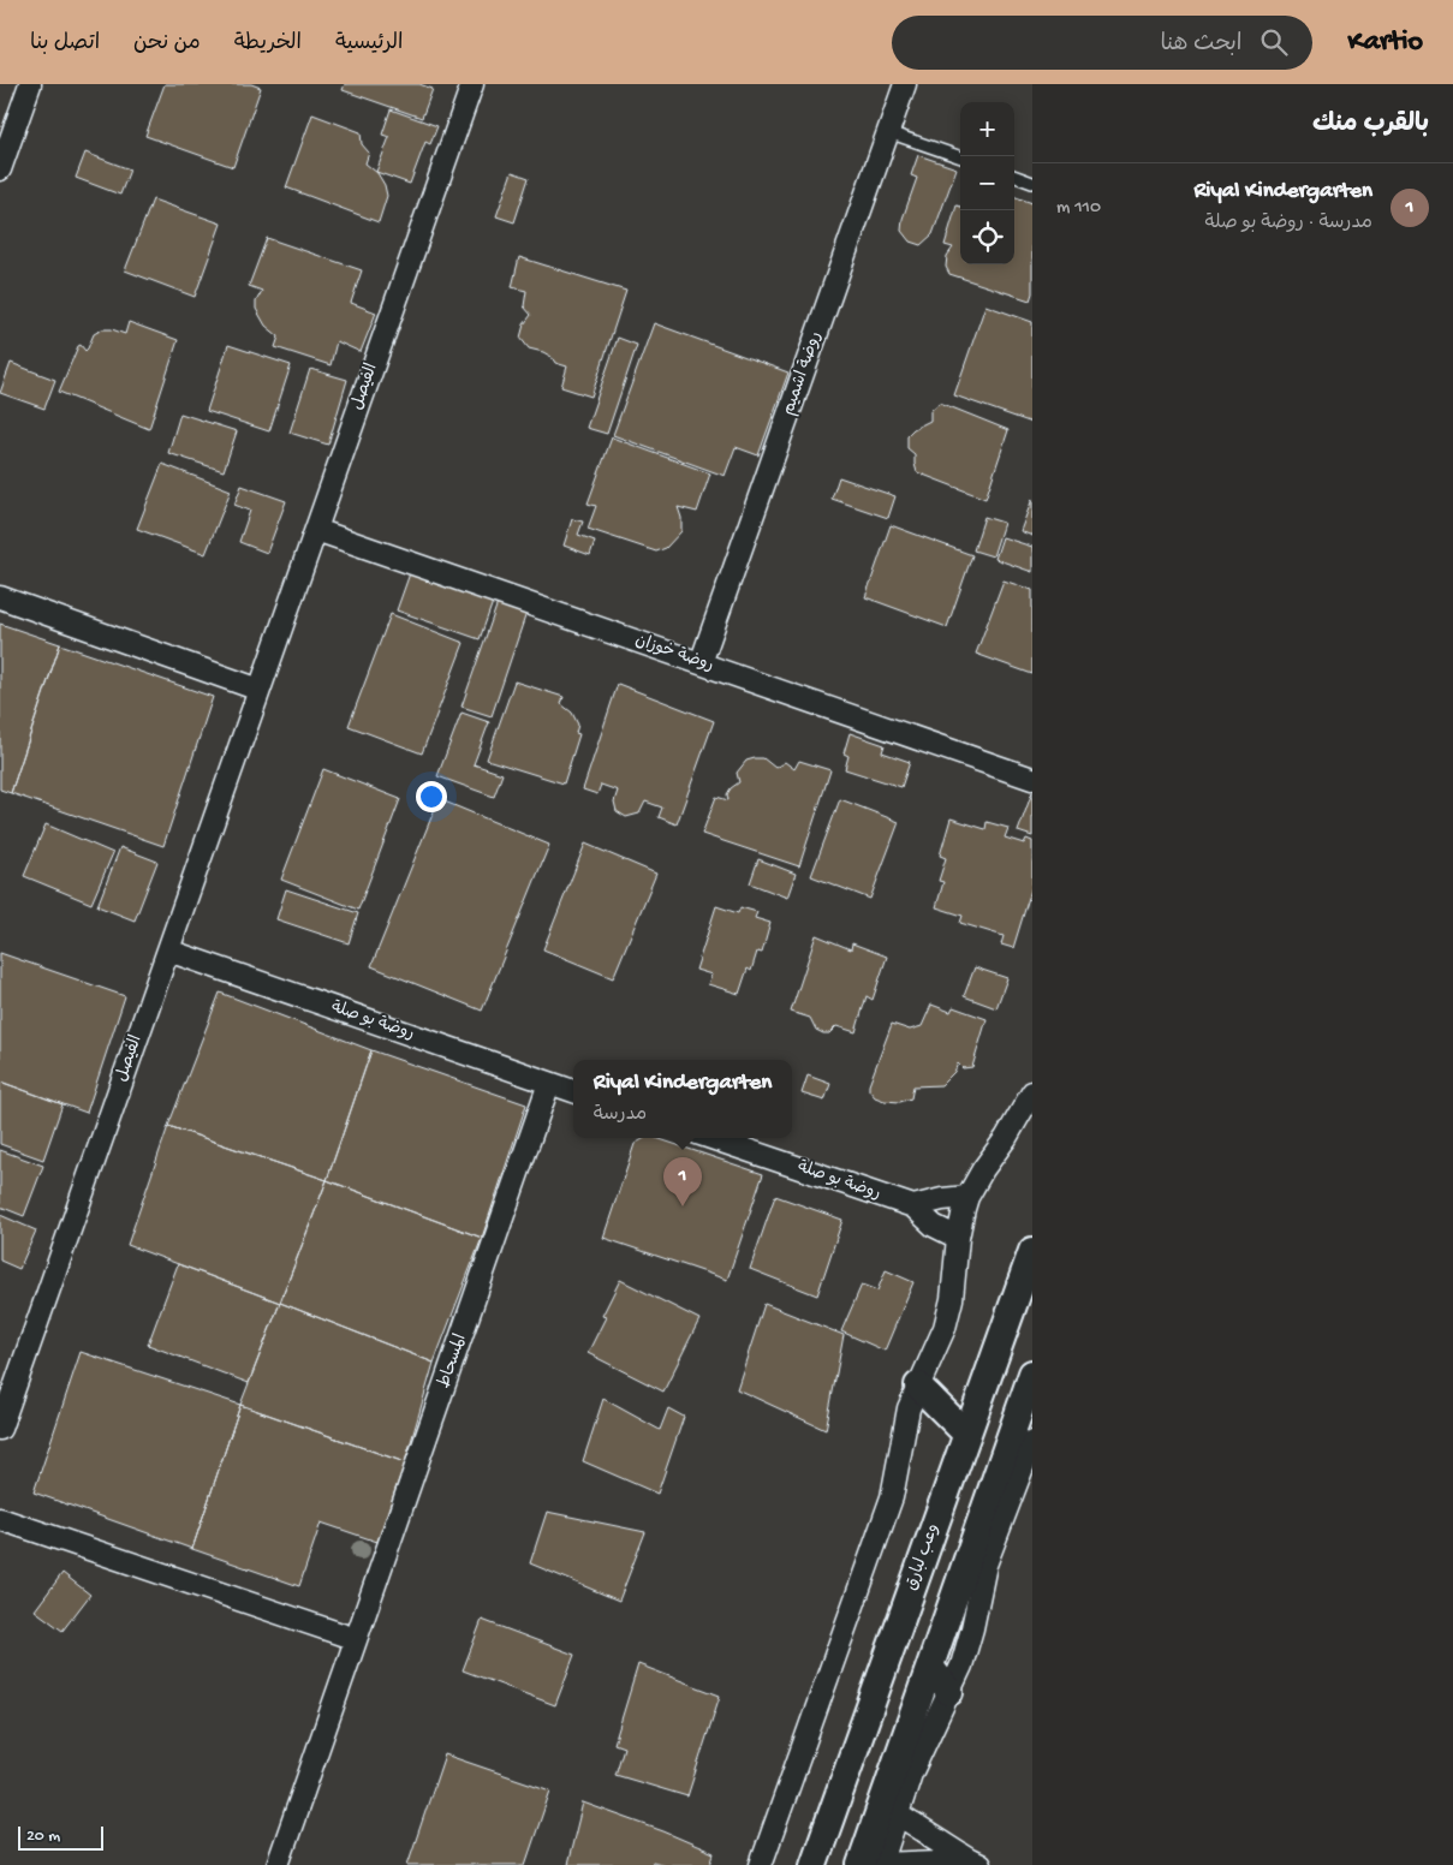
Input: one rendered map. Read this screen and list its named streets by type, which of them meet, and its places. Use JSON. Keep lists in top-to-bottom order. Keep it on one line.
{"streets":{"street":["روضة اشميم","الفيصل","روضة خوزان","روضة بو صلة","المسحاط","وعب لبارق"]},"crossings":[["روضة اشميم","روضة خوزان"],["الفيصل","روضة خوزان"],["الفيصل","روضة بو صلة"],["روضة بو صلة","المسحاط"]],"scale_bar":"20 m","page":{"header":"Kartio","search":"ابحث هنا","nav":["الرئيسية","الخريطة","من نحن","اتصل بنا"],"heading":"بالقرب منك","map_buttons":["+","−"],"list":[{"mark":"1","name":"Riyal Kindergarten","note":"مدرسة · روضة بو صلة","value":"110 m"}],"popup":["Riyal Kindergarten","مدرسة"],"pins":"1","scale":"20 m"}}
